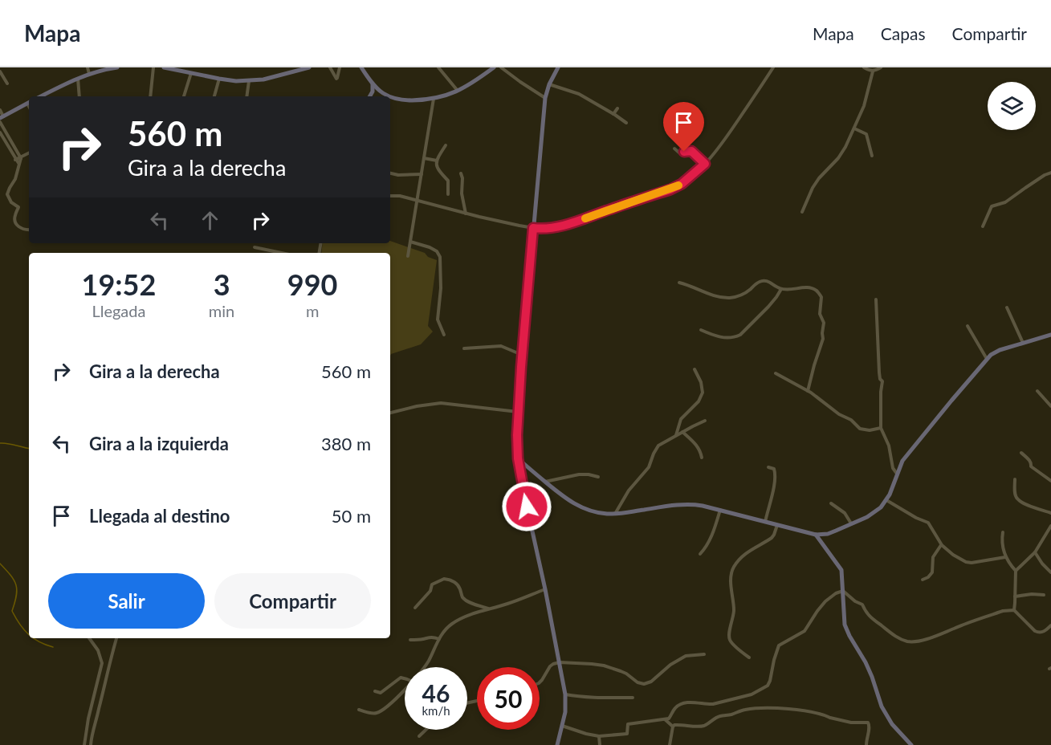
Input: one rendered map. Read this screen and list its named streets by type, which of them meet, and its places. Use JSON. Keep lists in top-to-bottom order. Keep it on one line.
{"page":{"header":"Mapa","nav":["Mapa","Capas","Compartir"],"turn":["560 m","Gira a la derecha"],"eta":["19:52","Llegada","3","min","990","m"],"list":[{"name":"Gira a la derecha","value":"560 m"},{"name":"Gira a la izquierda","value":"380 m"},{"name":"Llegada al destino","value":"50 m"}],"buttons":["Salir","Compartir"],"speed":"46 km/h","limit":"50"}}
